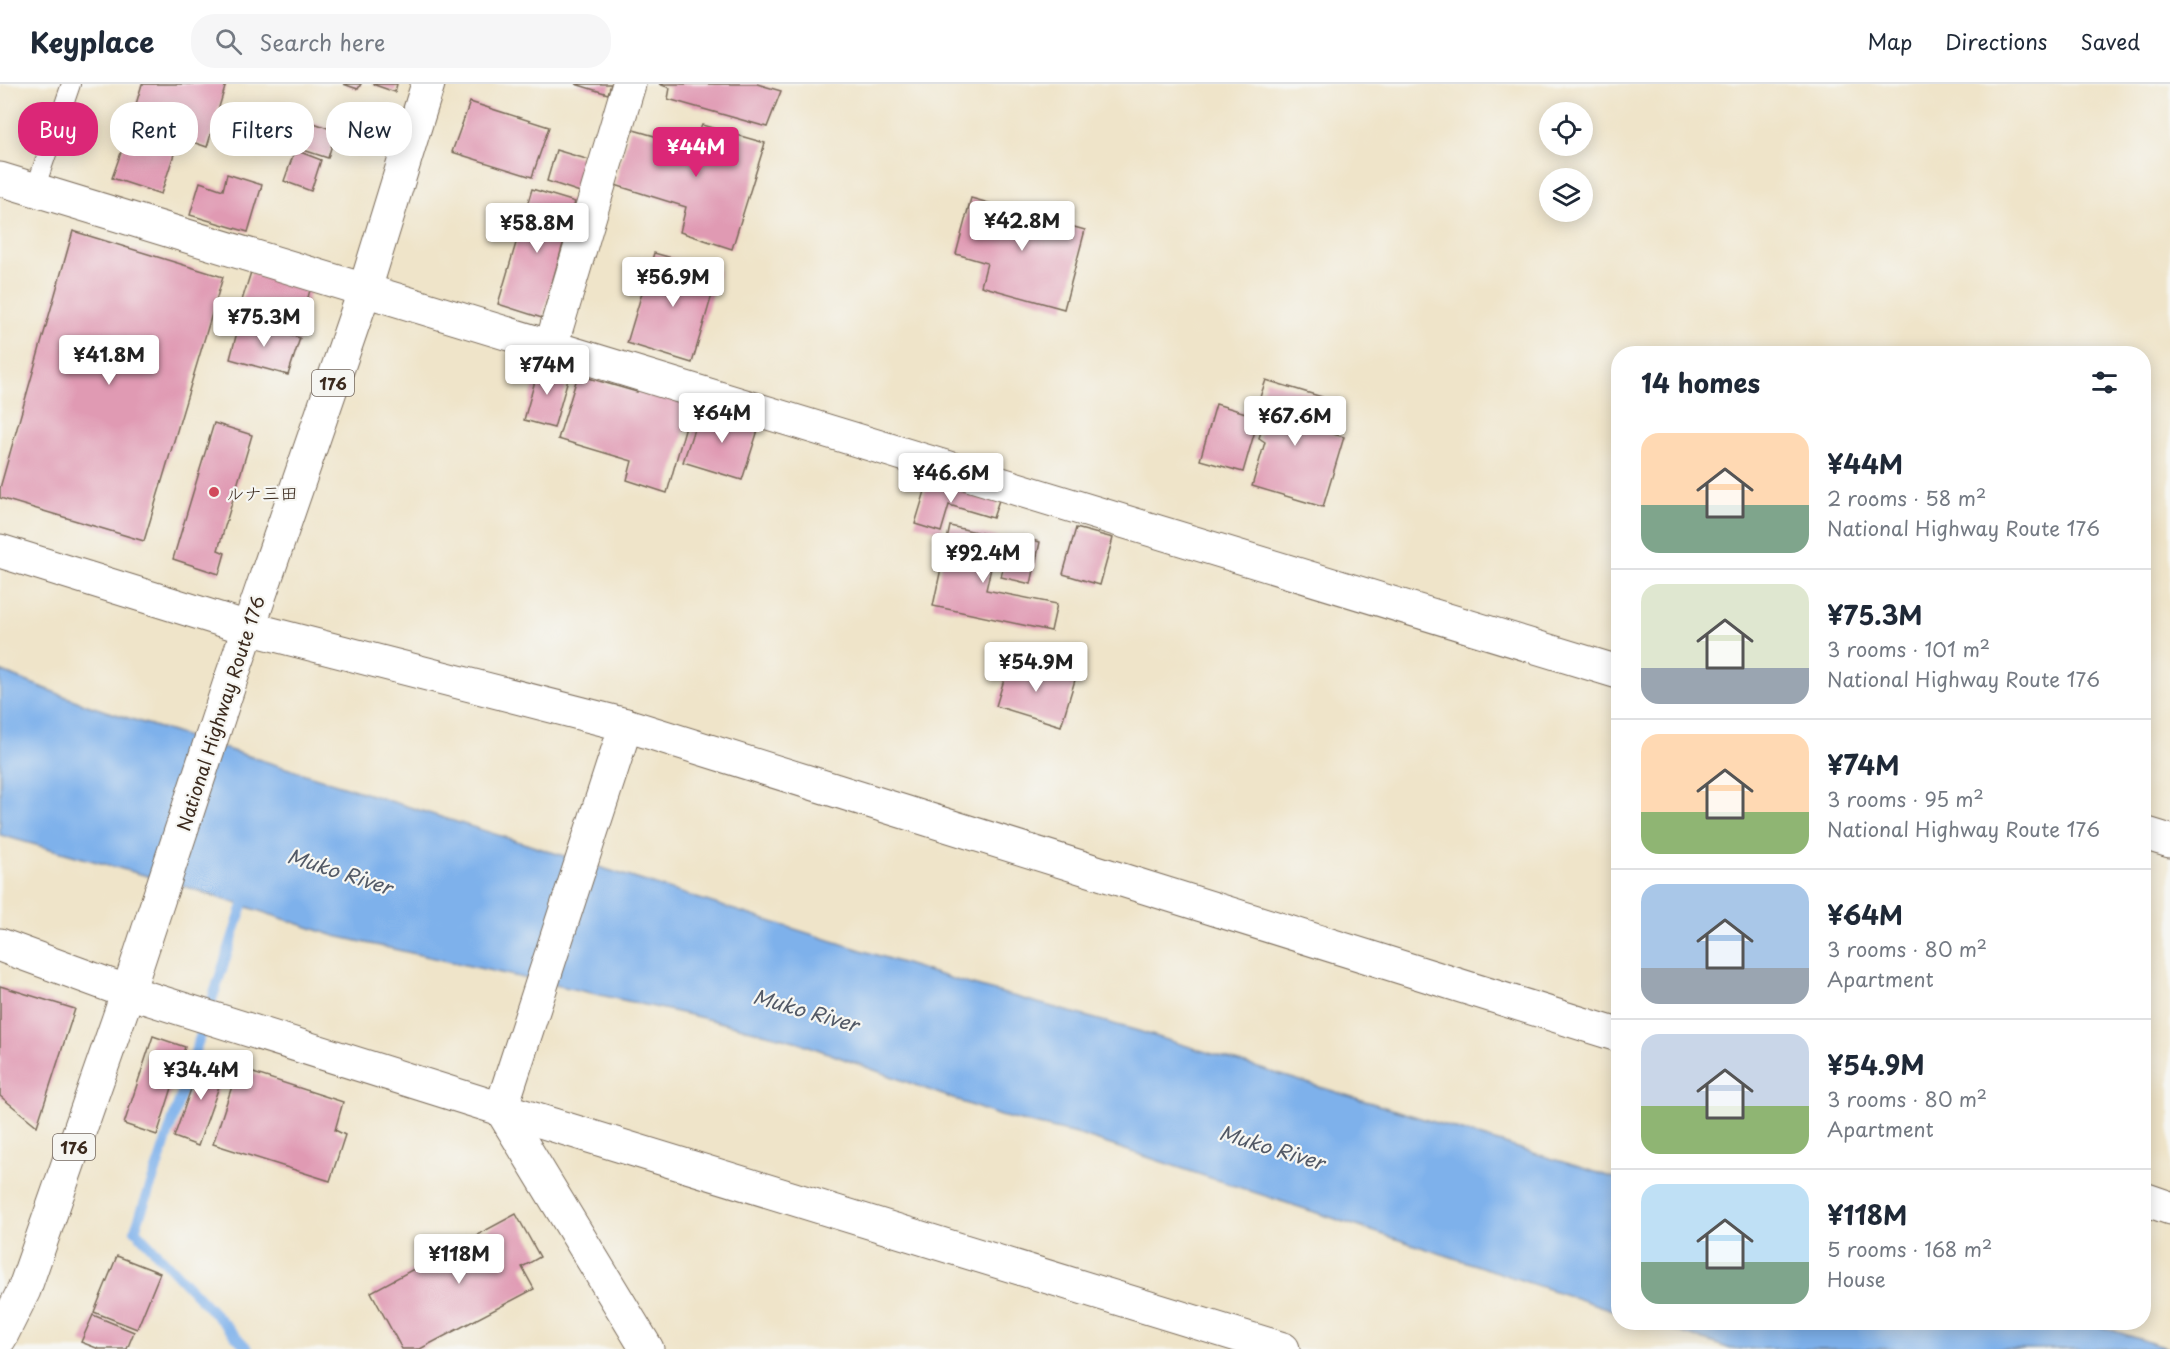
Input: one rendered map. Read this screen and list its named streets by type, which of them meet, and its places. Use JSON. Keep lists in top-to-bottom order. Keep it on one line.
{"streets":{"main road":["176","National Highway Route 176"]},"water":["Muko River"],"places":["ルナ三田"],"page":{"header":"Keyplace","search":"Search here","nav":["Map","Directions","Saved"],"chip":["Buy","Rent","Filters","New"],"price":["¥44M","¥42.8M","¥58.8M","¥56.9M","¥75.3M","¥41.8M","¥74M","¥64M","¥67.6M","¥46.6M","¥92.4M","¥54.9M","¥34.4M","¥118M"],"heading":"14 homes","list":[{"name":"¥44M","note":"2 rooms · 58 m² · National Highway Route 176"},{"name":"¥75.3M","note":"3 rooms · 101 m² · National Highway Route 176"},{"name":"¥74M","note":"3 rooms · 95 m² · National Highway Route 176"},{"name":"¥64M","note":"3 rooms · 80 m² · Apartment"},{"name":"¥54.9M","note":"3 rooms · 80 m² · Apartment"},{"name":"¥118M","note":"5 rooms · 168 m² · House"}]}}
